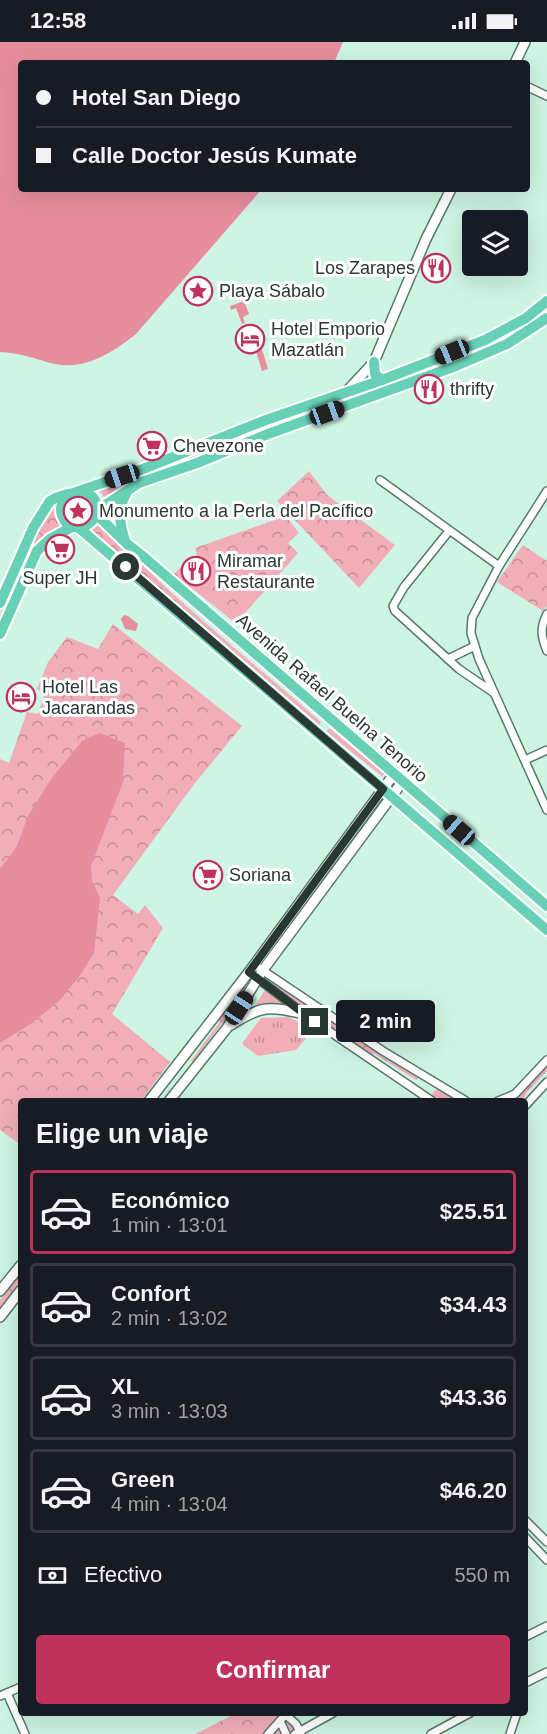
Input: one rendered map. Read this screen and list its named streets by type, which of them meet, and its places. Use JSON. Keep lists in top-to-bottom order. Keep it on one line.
{"streets":{"main road":["Avenida Rafael Buelna Tenorio"]},"places":{"restaurant":["Los Zarapes","thrifty","Miramar Restaurante"],"place":["Playa Sábalo","Monumento a la Perla del Pacífico"],"hotel":["Hotel Emporio Mazatlán","Hotel Las Jacarandas"],"supermarket":["Chevezone","Super JH","Soriana"]},"page":{"status":"12:58","banner":["Hotel San Diego","Calle Doctor Jesús Kumate"],"bubble":"2 min","heading":"Elige un viaje","list":[{"name":"Económico","note":"1 min · 13:01","value":"$25.51"},{"name":"Confort","note":"2 min · 13:02","value":"$34.43"},{"name":"XL","note":"3 min · 13:03","value":"$43.36"},{"name":"Green","note":"4 min · 13:04","value":"$46.20"}],"pay":["Efectivo","550 m"],"buttons":"Confirmar"}}
